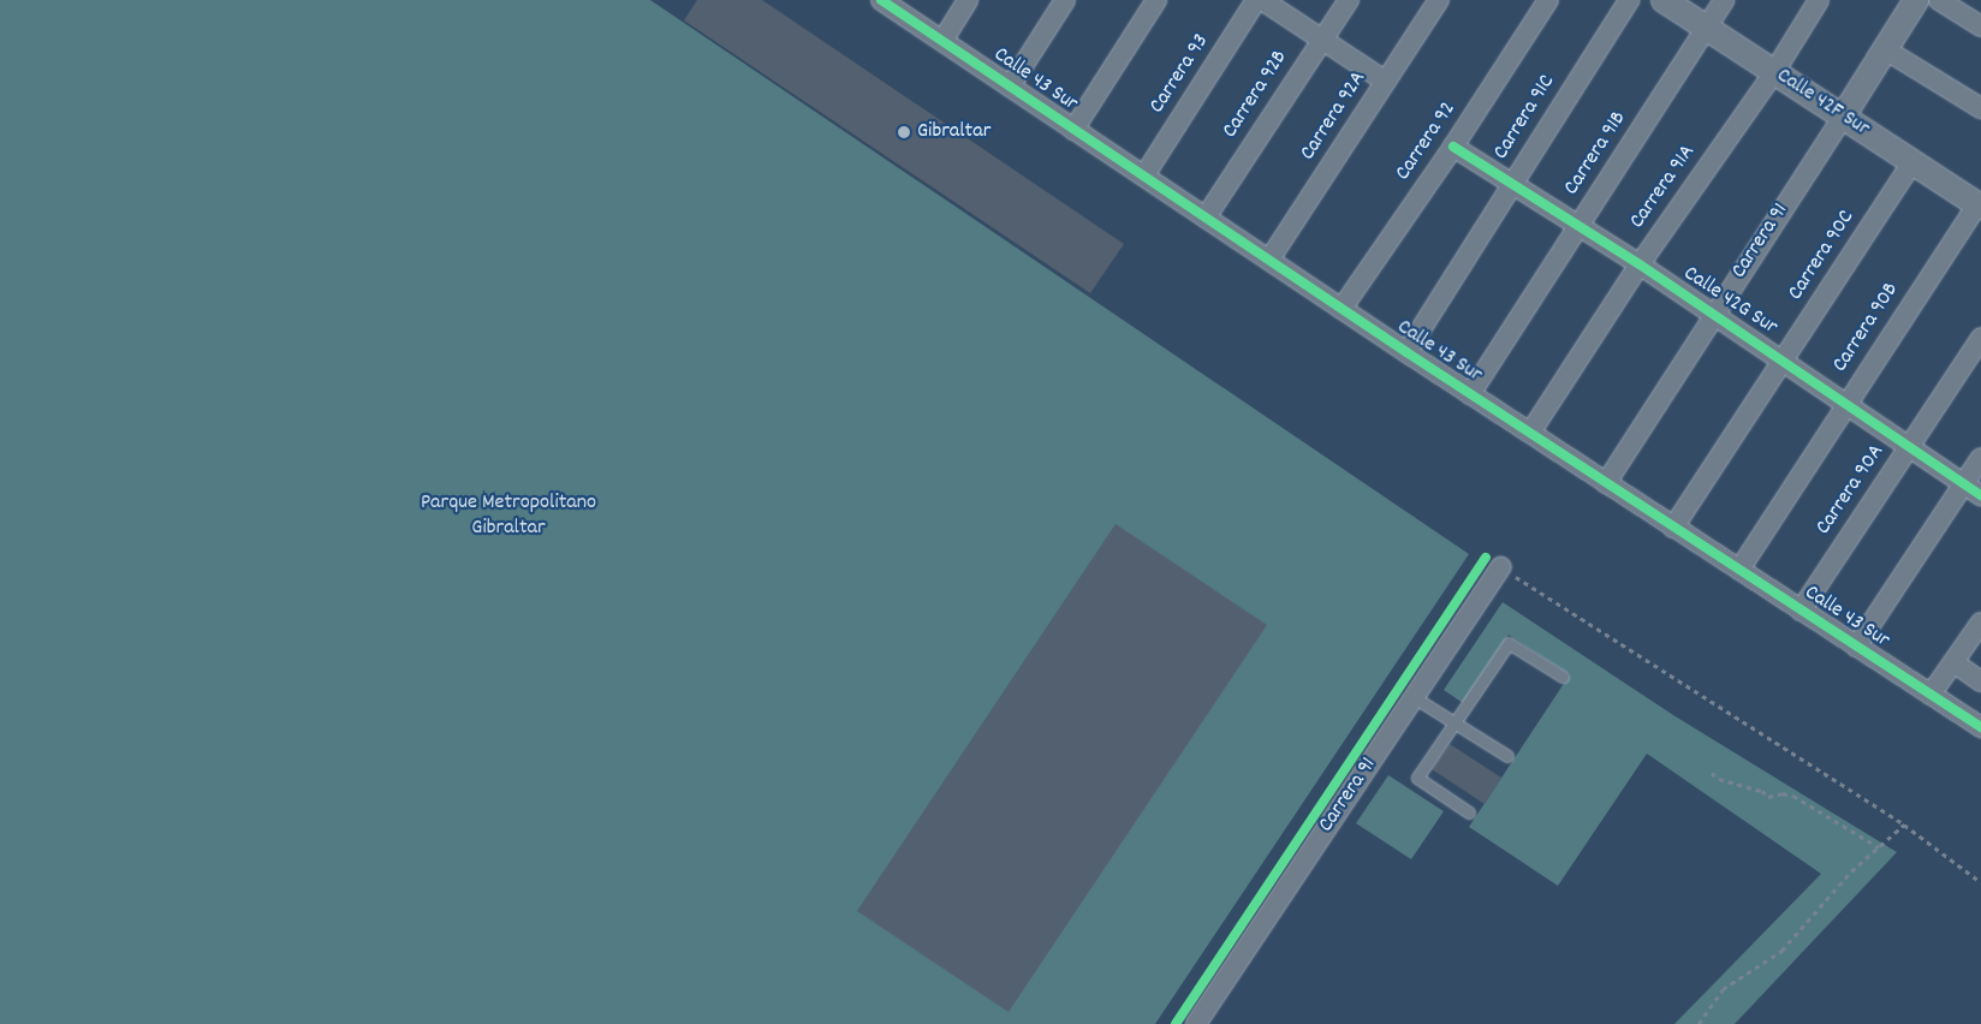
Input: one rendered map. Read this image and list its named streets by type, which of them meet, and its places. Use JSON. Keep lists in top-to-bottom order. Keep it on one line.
{"streets":{"street":["Carrera 93","Calle 43 Sur","Carrera 92B","Calle 42F Sur","Carrera 92A","Carrera 91C","Carrera 92","Carrera 91B","Carrera 91A","Carrera 91","Carrera 90C","Calle 42G Sur","Carrera 90B","Carrera 90A"]},"crossings":[["Carrera 93","Calle 43 Sur"],["Calle 43 Sur","Carrera 92B"],["Calle 43 Sur","Carrera 92A"],["Calle 43 Sur","Carrera 91C"],["Calle 43 Sur","Carrera 92"],["Calle 43 Sur","Carrera 91B"],["Calle 43 Sur","Carrera 91A"],["Calle 43 Sur","Carrera 91"],["Calle 43 Sur","Carrera 90C"],["Calle 43 Sur","Carrera 90B"],["Calle 43 Sur","Carrera 90A"],["Calle 42F Sur","Carrera 91B"],["Calle 42F Sur","Carrera 91A"],["Calle 42F Sur","Carrera 91"],["Calle 42F Sur","Carrera 90C"],["Calle 42F Sur","Carrera 90B"],["Carrera 91C","Calle 42G Sur"],["Carrera 92","Calle 42G Sur"],["Carrera 91B","Calle 42G Sur"],["Carrera 91A","Calle 42G Sur"],["Carrera 91","Calle 42G Sur"],["Carrera 90C","Calle 42G Sur"],["Calle 42G Sur","Carrera 90B"],["Calle 42G Sur","Carrera 90A"]],"parks":["Parque Metropolitano Gibraltar"],"places":["Gibraltar"]}
